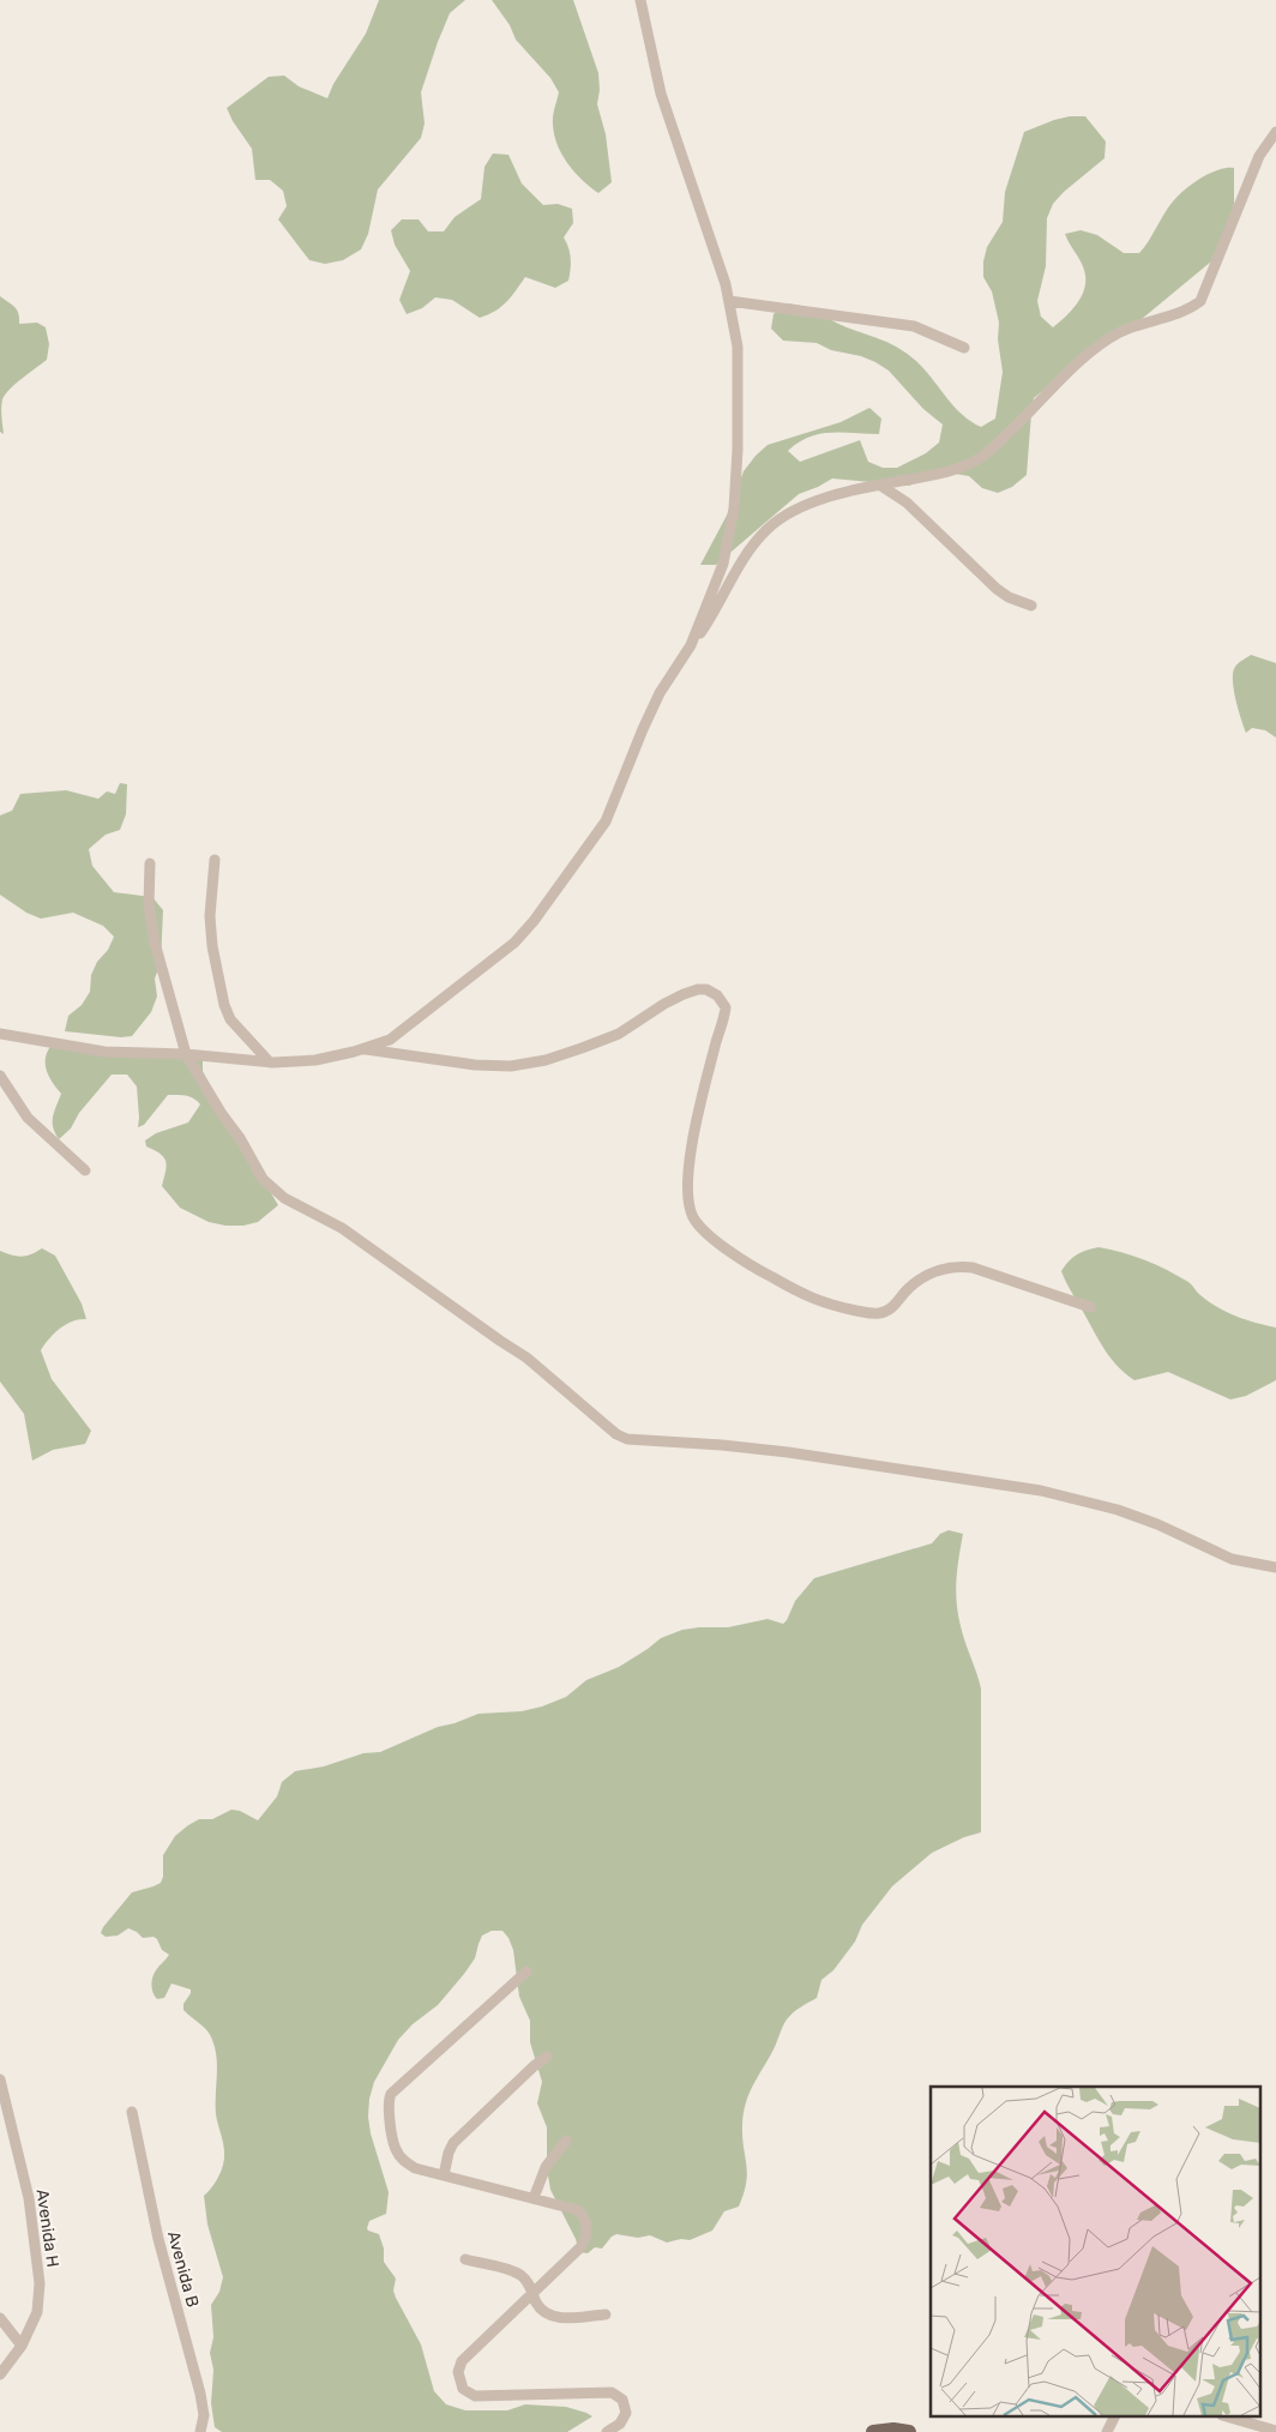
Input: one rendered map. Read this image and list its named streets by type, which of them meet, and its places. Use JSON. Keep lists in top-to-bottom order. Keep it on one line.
{"streets":{"street":["Avenida H","Avenida B"]}}
